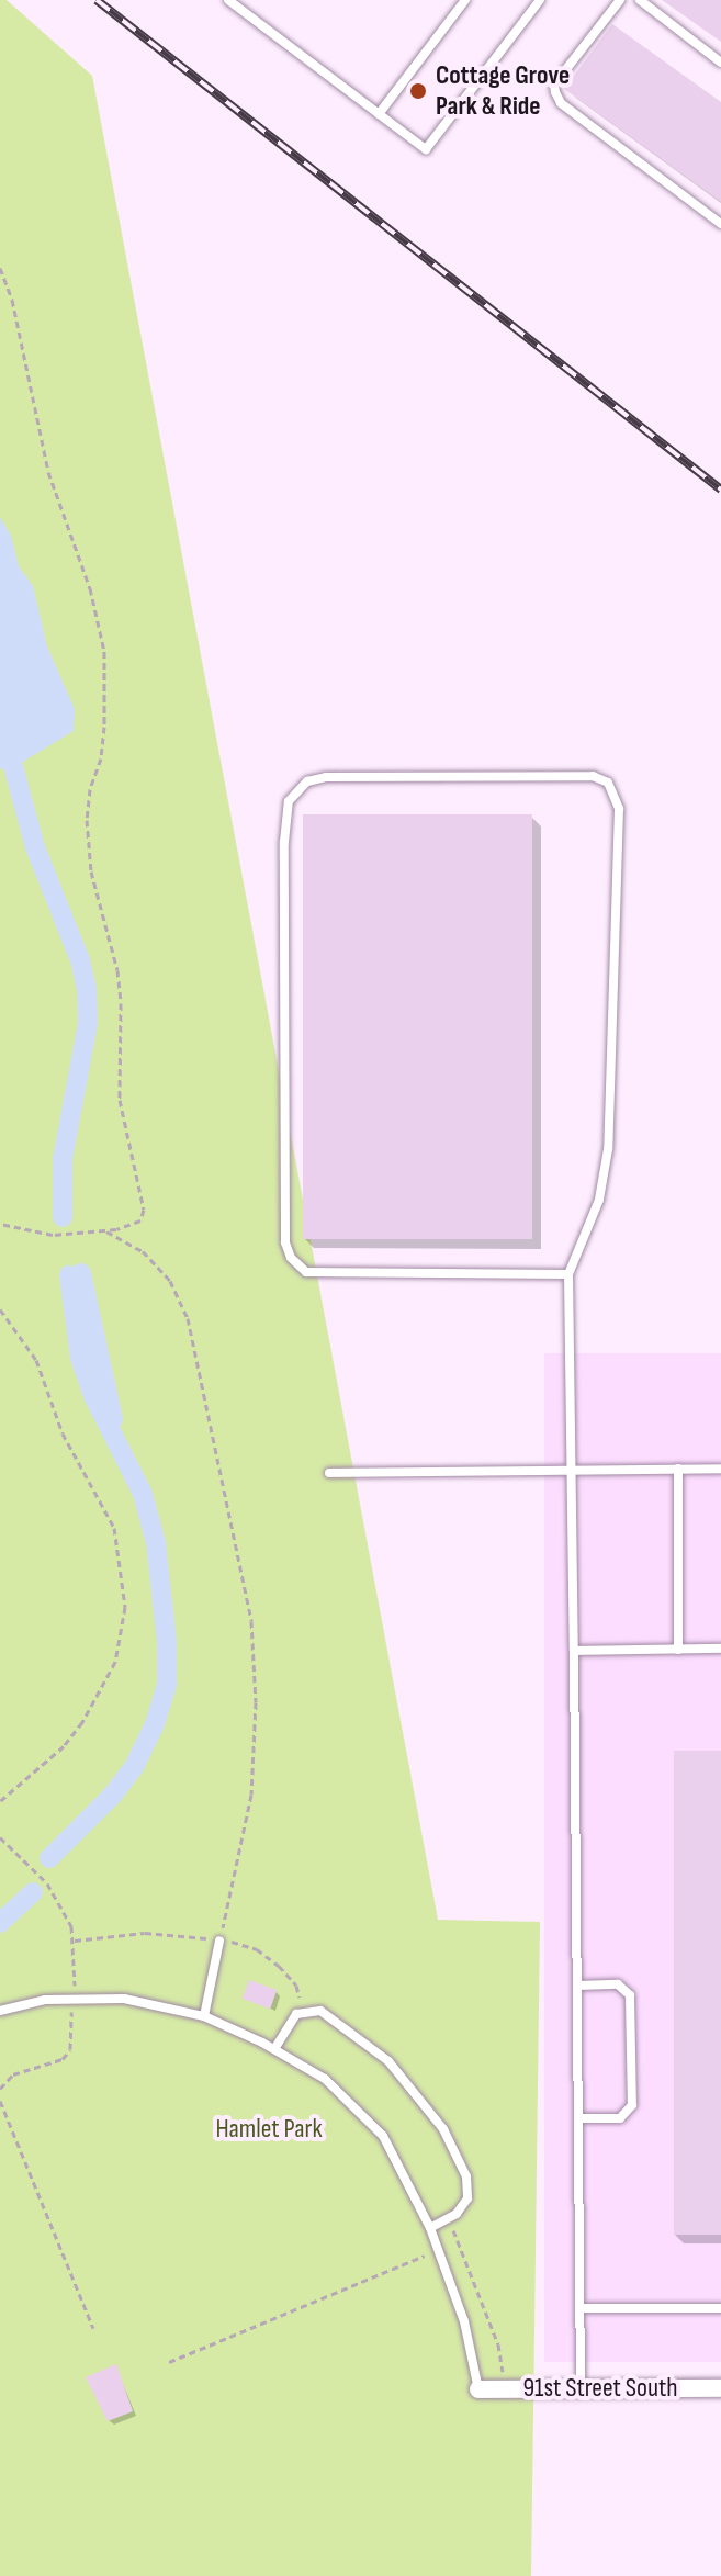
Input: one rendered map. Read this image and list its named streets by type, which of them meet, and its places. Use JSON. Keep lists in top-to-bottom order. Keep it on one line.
{"streets":{"street":["91st Street South"]},"parks":["Hamlet Park"],"places":["Cottage Grove Park & Ride"]}
